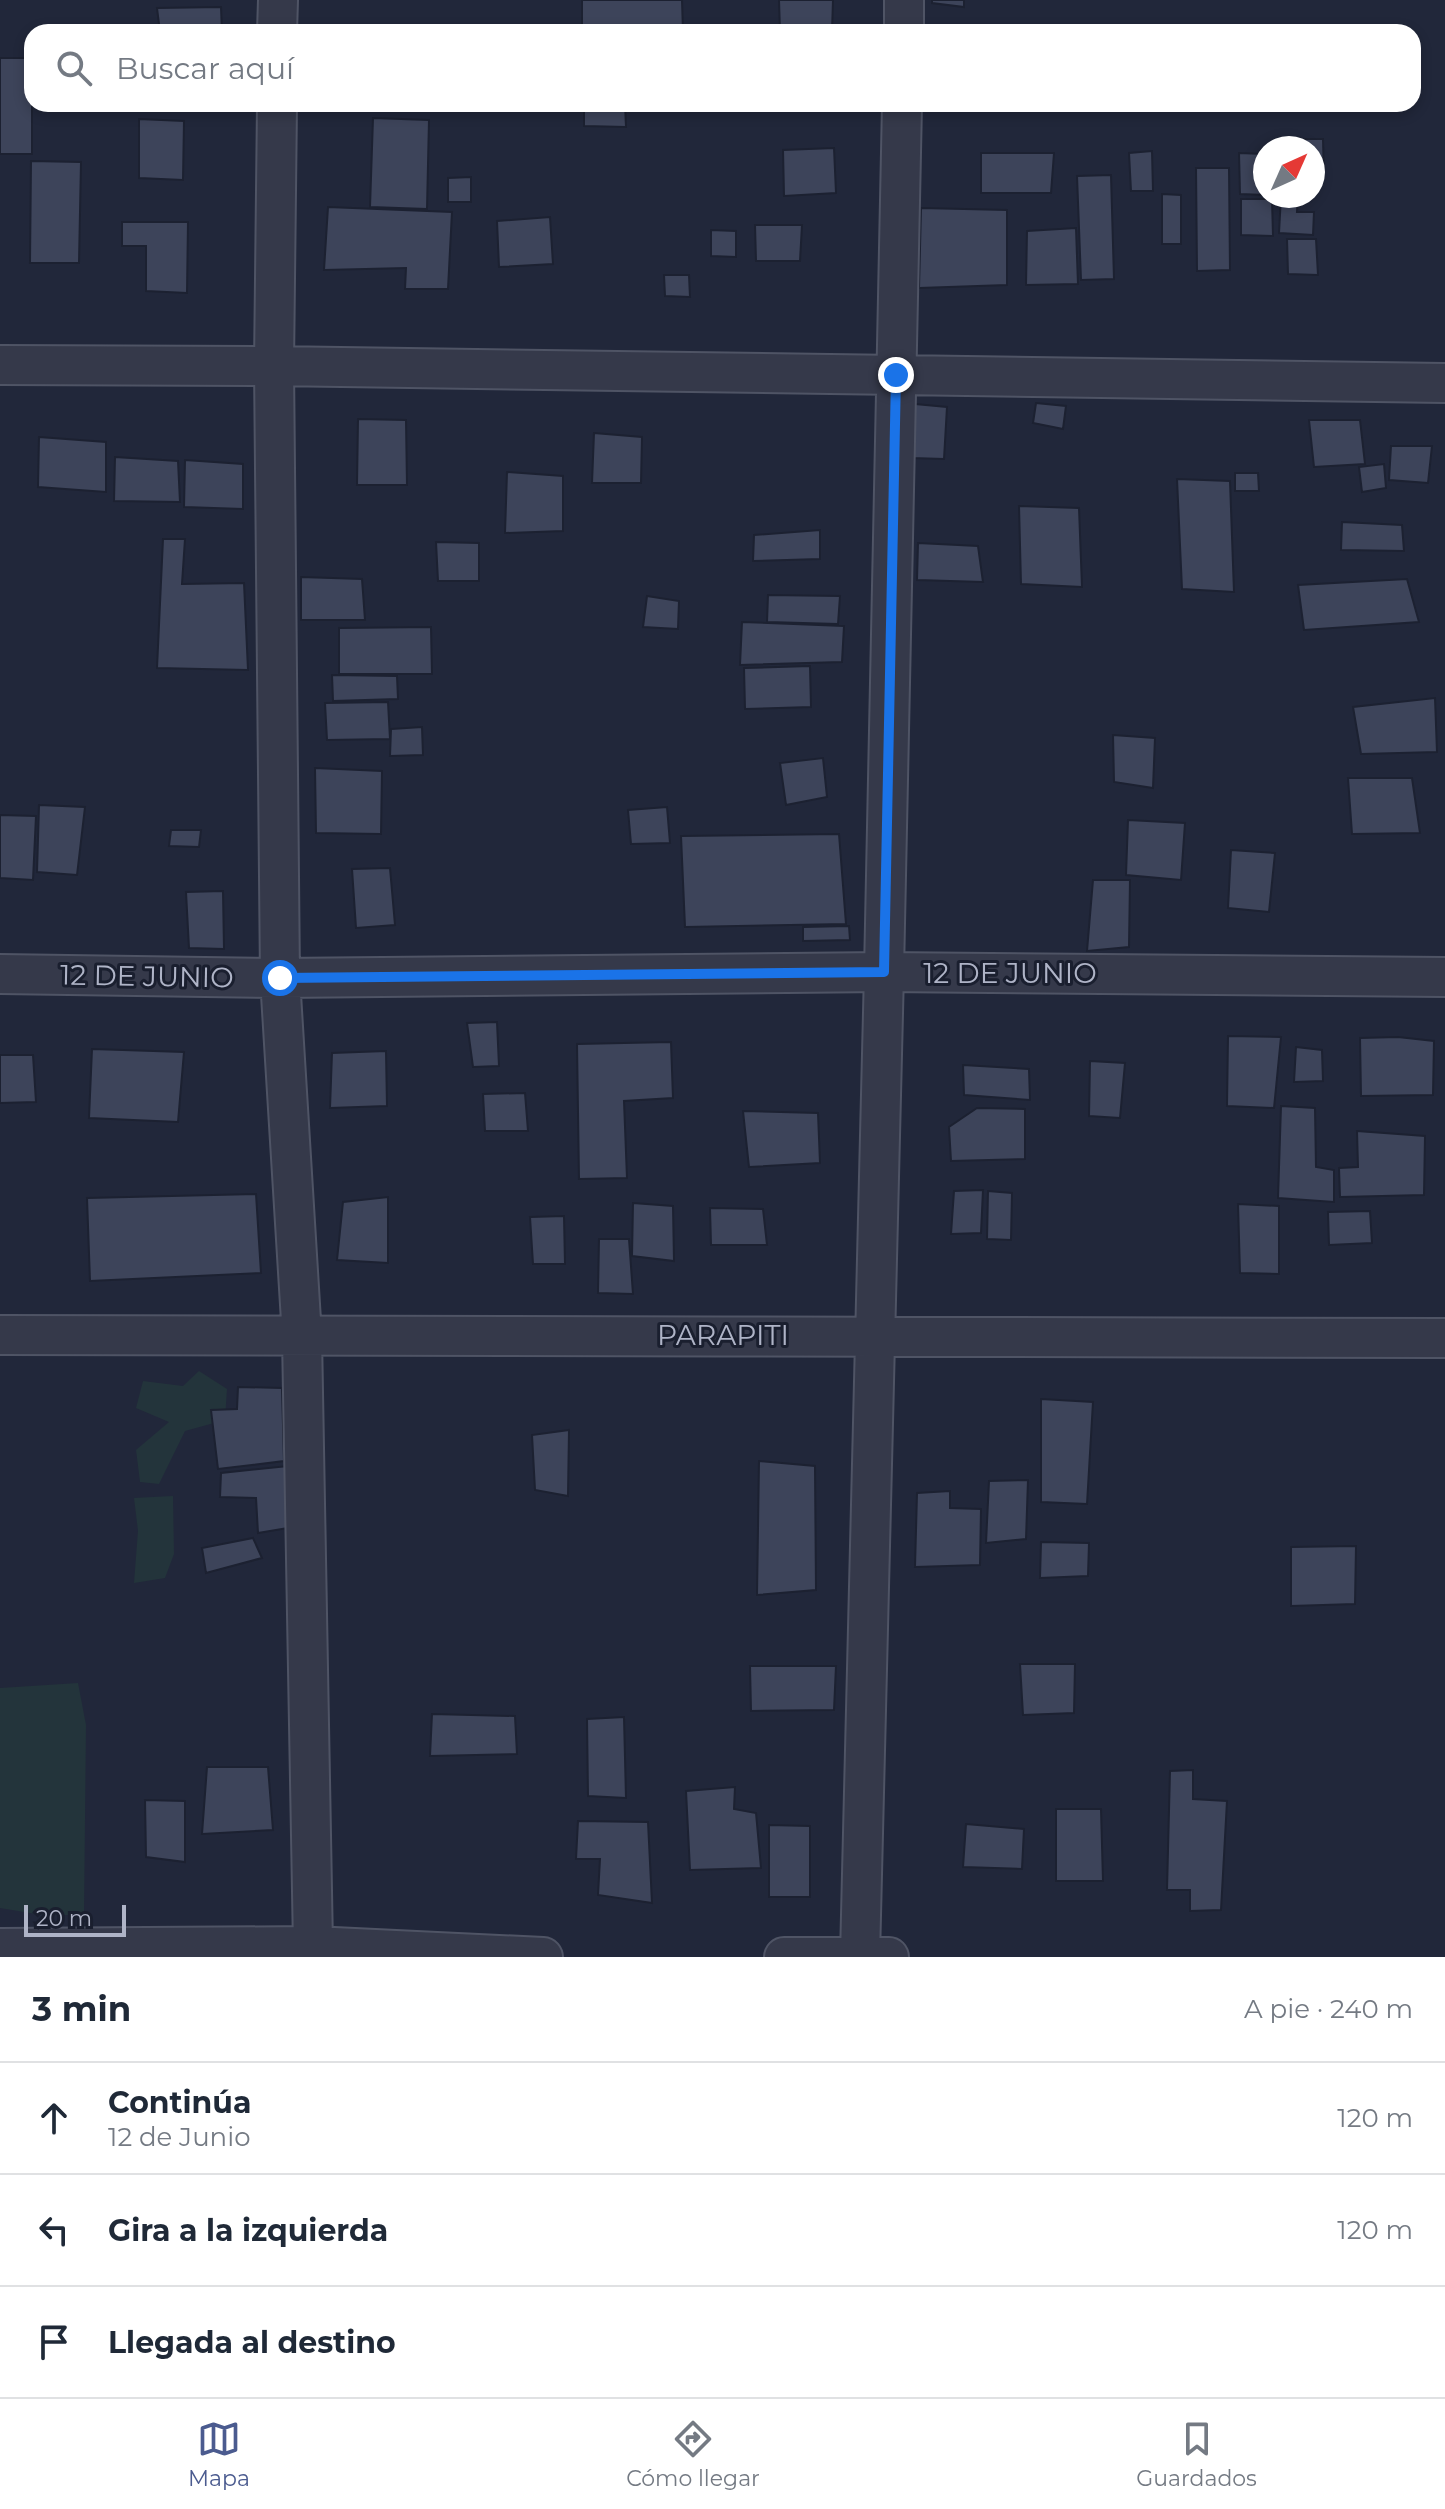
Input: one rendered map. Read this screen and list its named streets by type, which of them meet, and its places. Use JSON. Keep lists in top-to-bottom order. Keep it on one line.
{"streets":{"street":["12 DE JUNIO","PARAPITI"]},"scale_bar":"20 m","north":"top right","page":{"search":"Buscar aquí","scale":"20 m","heading":["3 min","A pie · 240 m"],"list":[["Continúa","12 de Junio","120 m"],["Gira a la izquierda","120 m"],"Llegada al destino"],"nav":["Mapa","Cómo llegar","Guardados"]}}
